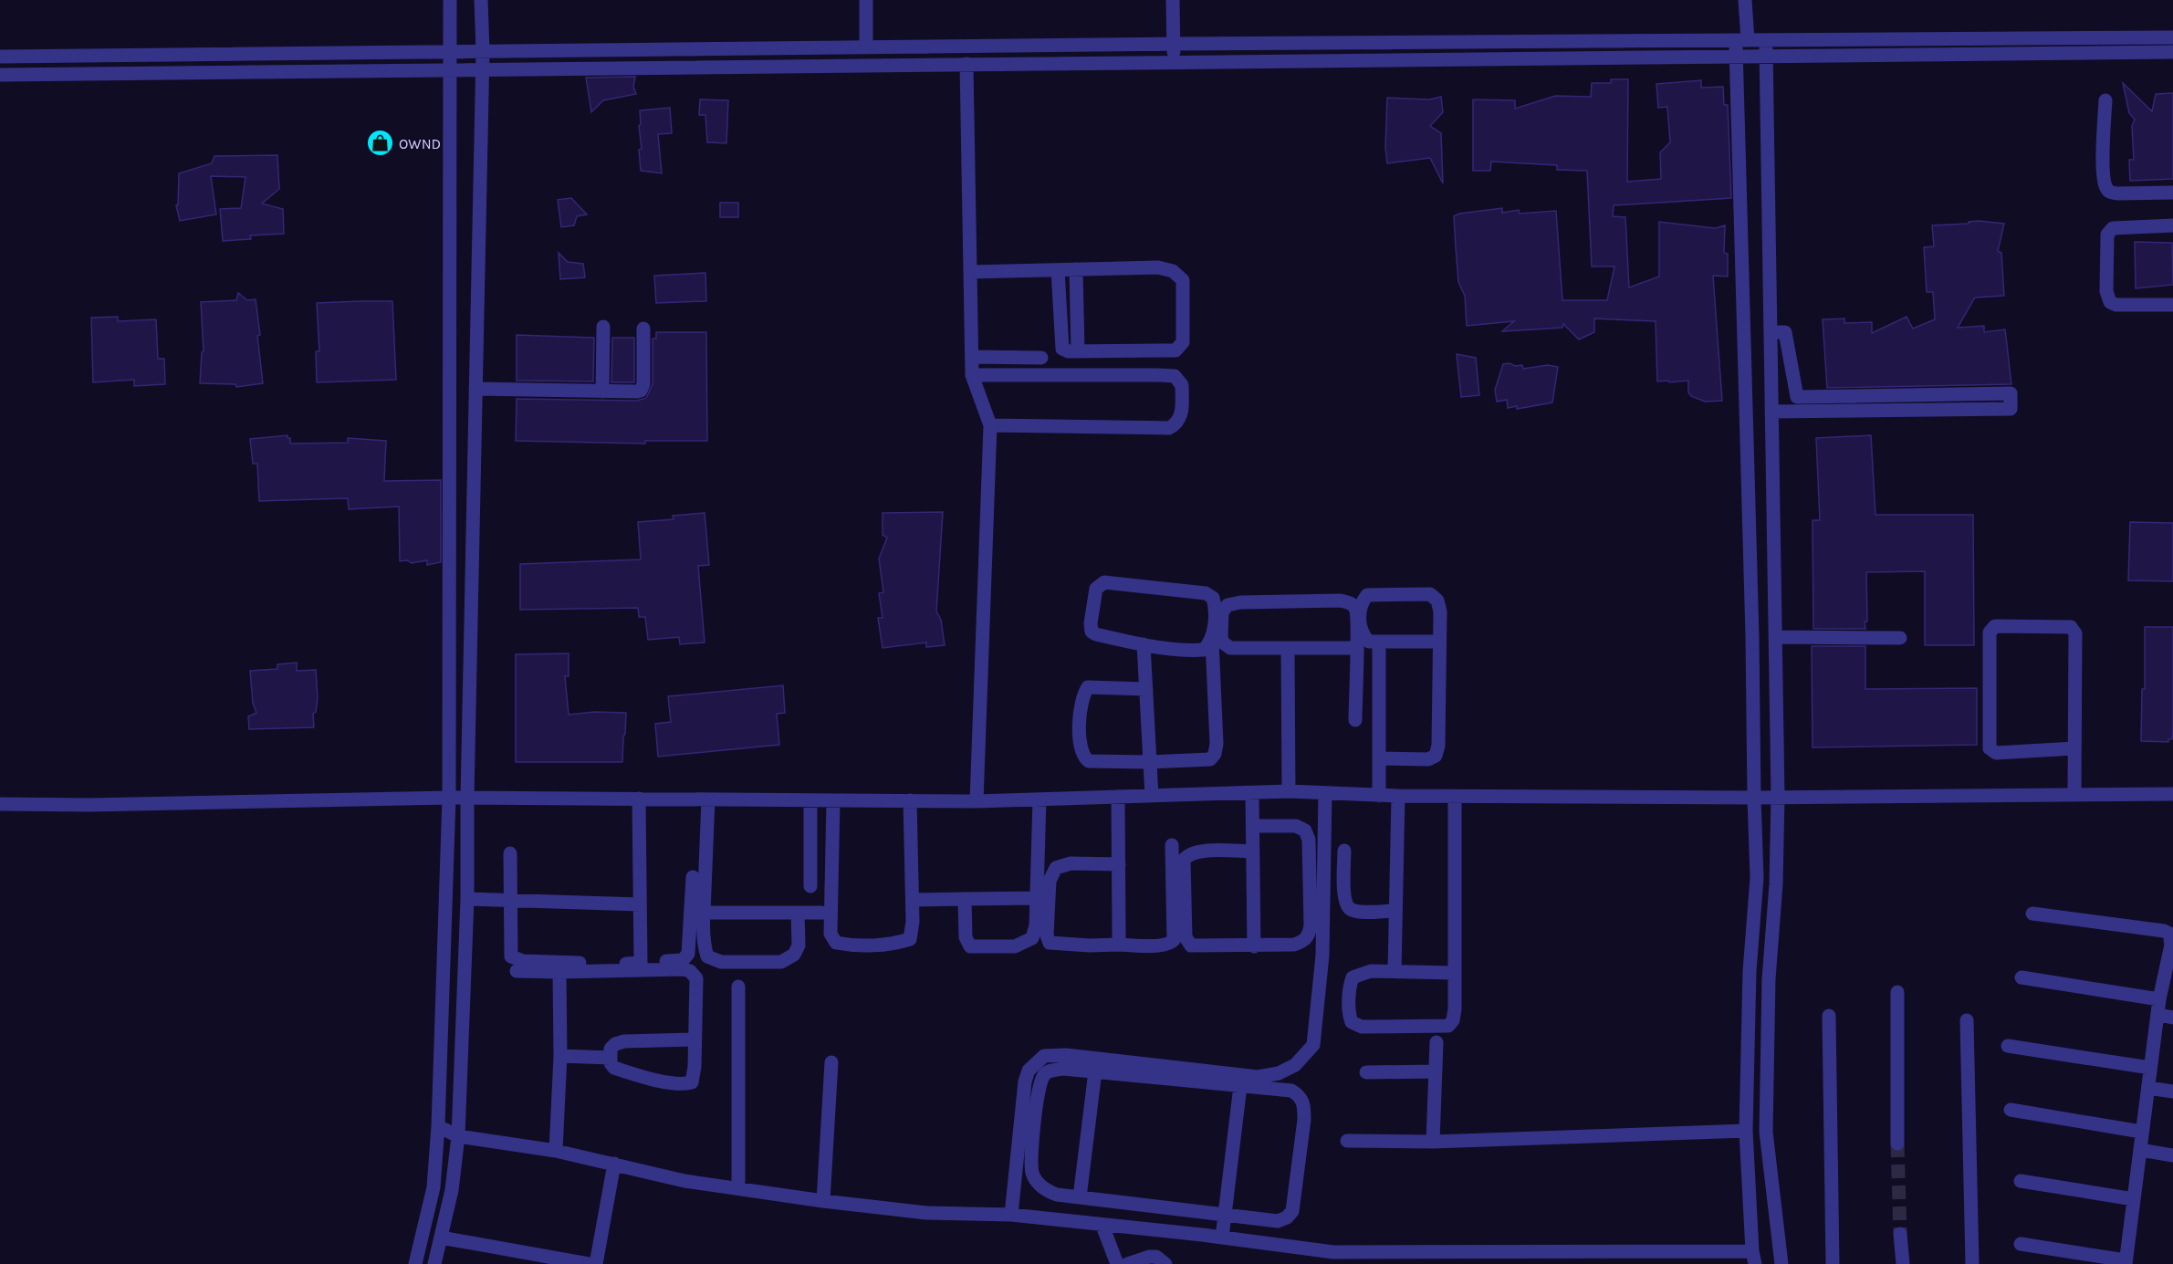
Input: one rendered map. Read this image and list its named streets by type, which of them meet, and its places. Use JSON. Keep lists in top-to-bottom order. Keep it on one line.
{"places":{"shop":["OWND"]}}
